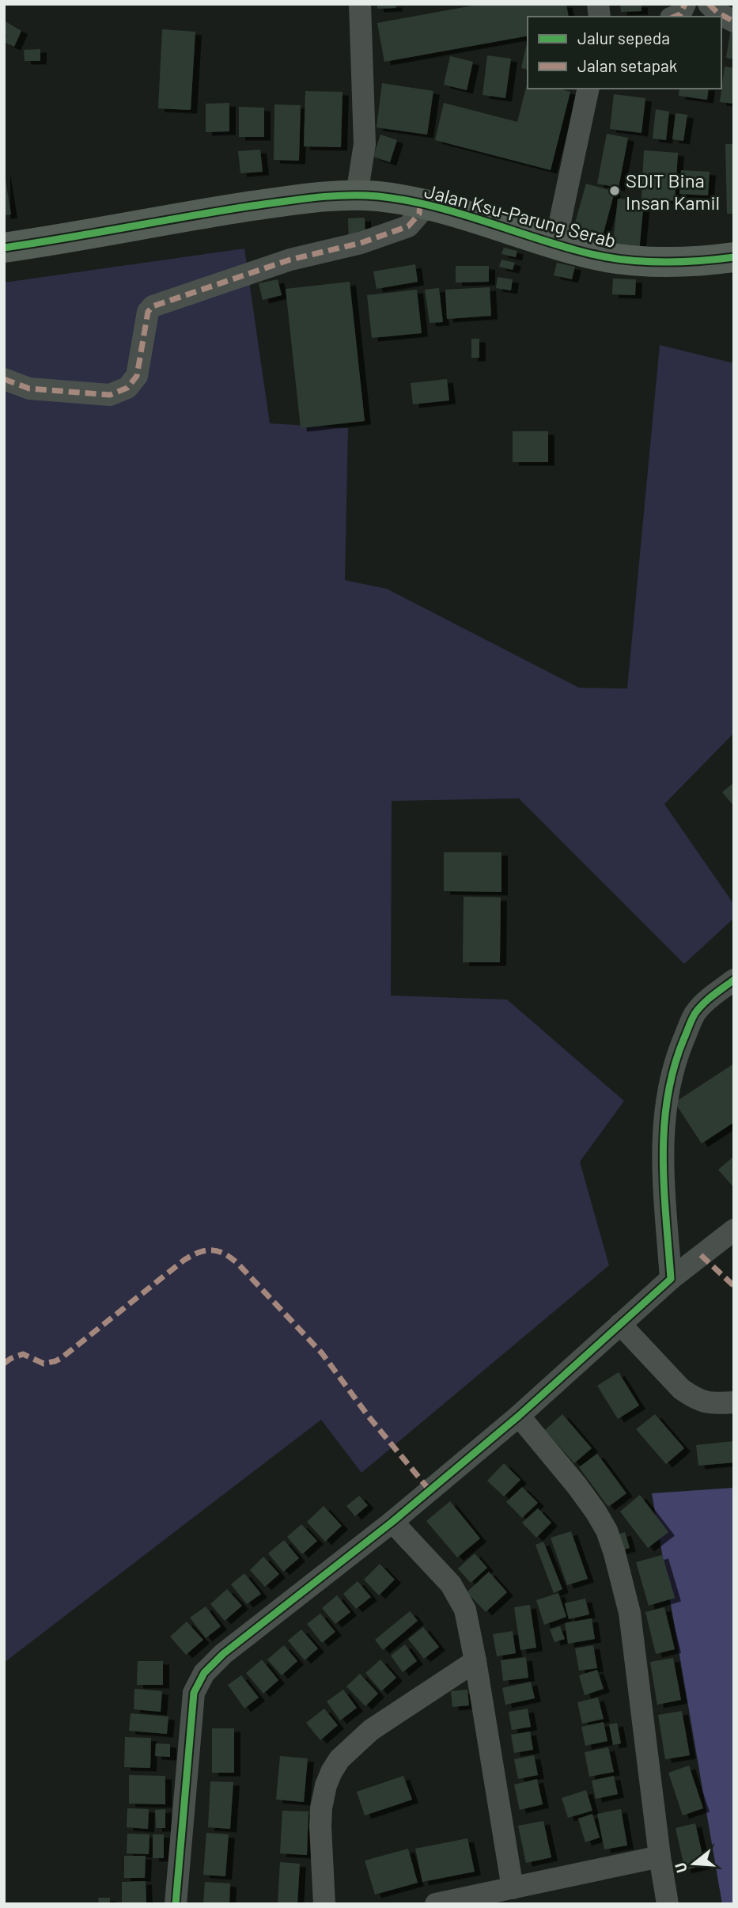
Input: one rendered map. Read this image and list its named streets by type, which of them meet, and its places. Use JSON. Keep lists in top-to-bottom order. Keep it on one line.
{"streets":{"street":["Jalan Ksu-Parung Serab"]},"places":["SDIT Bina Insan Kamil"],"legend":["Jalur sepeda","Jalan setapak"],"north":"left"}
